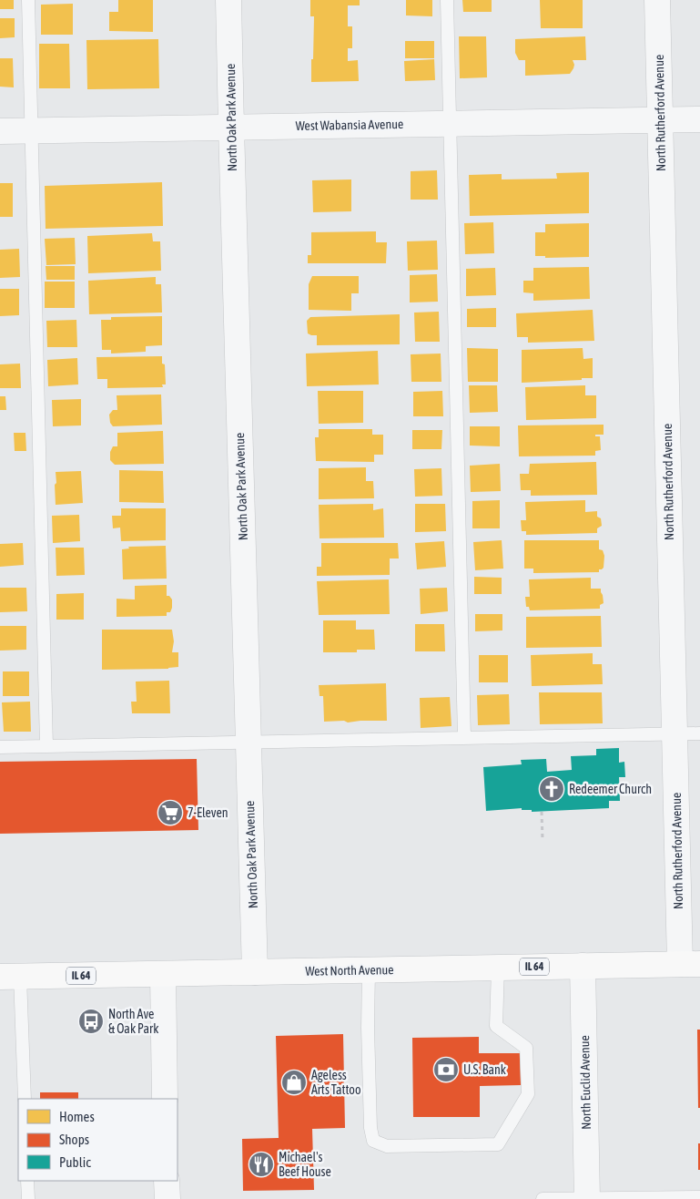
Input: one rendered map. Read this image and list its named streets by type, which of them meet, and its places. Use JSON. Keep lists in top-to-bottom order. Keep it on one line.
{"streets":{"main road":["IL 64","West North Avenue"],"street":["North Rutherford Avenue","North Oak Park Avenue","West Wabansia Avenue","North Euclid Avenue"]},"crossings":[["North Rutherford Avenue","West Wabansia Avenue"],["North Rutherford Avenue","West North Avenue"],["North Oak Park Avenue","West Wabansia Avenue"],["North Oak Park Avenue","West North Avenue"],["West North Avenue","North Euclid Avenue"]],"places":{"church":["Redeemer Church"],"supermarket":["7-Eleven"],"bus stop":["North Ave & Oak Park"],"bank":["U.S. Bank"],"shop":["Ageless Arts Tattoo"],"restaurant":["Michael's Beef House"]},"legend":["Homes","Shops","Public"]}
